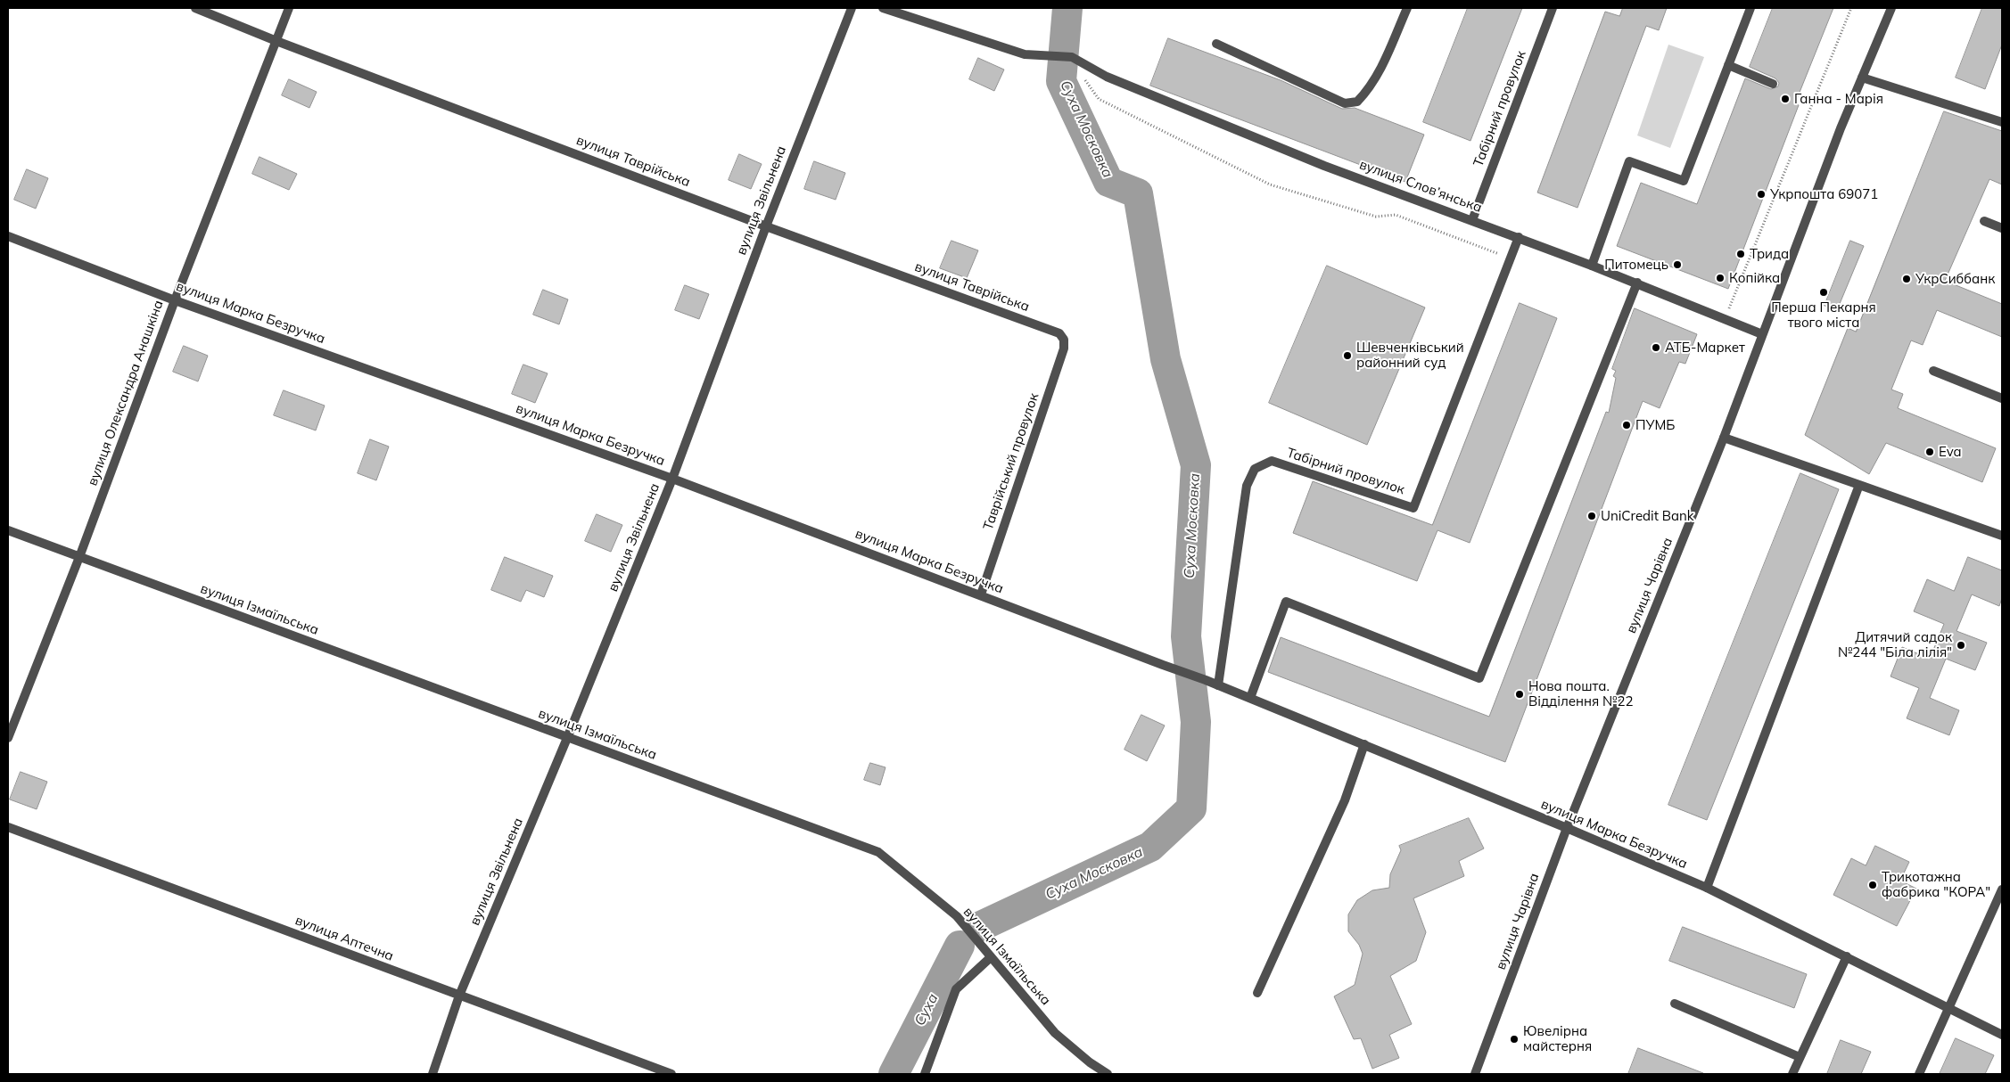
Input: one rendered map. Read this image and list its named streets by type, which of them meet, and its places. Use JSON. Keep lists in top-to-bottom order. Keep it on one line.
{"streets":{"street":["Табірний провулок","вулиця Таврійська","вулиця Слов’янська","вулиця Звільнена","вулиця Марка Безручка","вулиця Олександра Анашкіна","Таврійський провулок","вулиця Чарівна","вулиця Ізмаїльська","вулиця Аптечна"]},"crossings":[["Табірний провулок","вулиця Слов’янська"],["Табірний провулок","вулиця Марка Безручка"],["вулиця Таврійська","вулиця Звільнена"],["вулиця Таврійська","вулиця Олександра Анашкіна"],["вулиця Таврійська","Таврійський провулок"],["вулиця Слов’янська","вулиця Чарівна"],["вулиця Звільнена","вулиця Марка Безручка"],["вулиця Звільнена","вулиця Ізмаїльська"],["вулиця Звільнена","вулиця Аптечна"],["вулиця Марка Безручка","вулиця Олександра Анашкіна"],["вулиця Марка Безручка","Таврійський провулок"],["вулиця Марка Безручка","вулиця Чарівна"],["вулиця Олександра Анашкіна","вулиця Ізмаїльська"]],"water":["Суха Московка","Суха"],"places":["Ганна - Марія","Укрпошта 69071","Трида","Питомець","Копійка","УкрСиббанк","Перша Пекарня твого міста","АТБ-Маркет","Шевченківський районний суд","ПУМБ","Eva","UniCredit Bank","Дитячий садок №244 \"Біла лілія\"","Нова пошта. Відділення №22","Трикотажна фабрика \"КОРА\"","Ювелірна майстерня"]}
